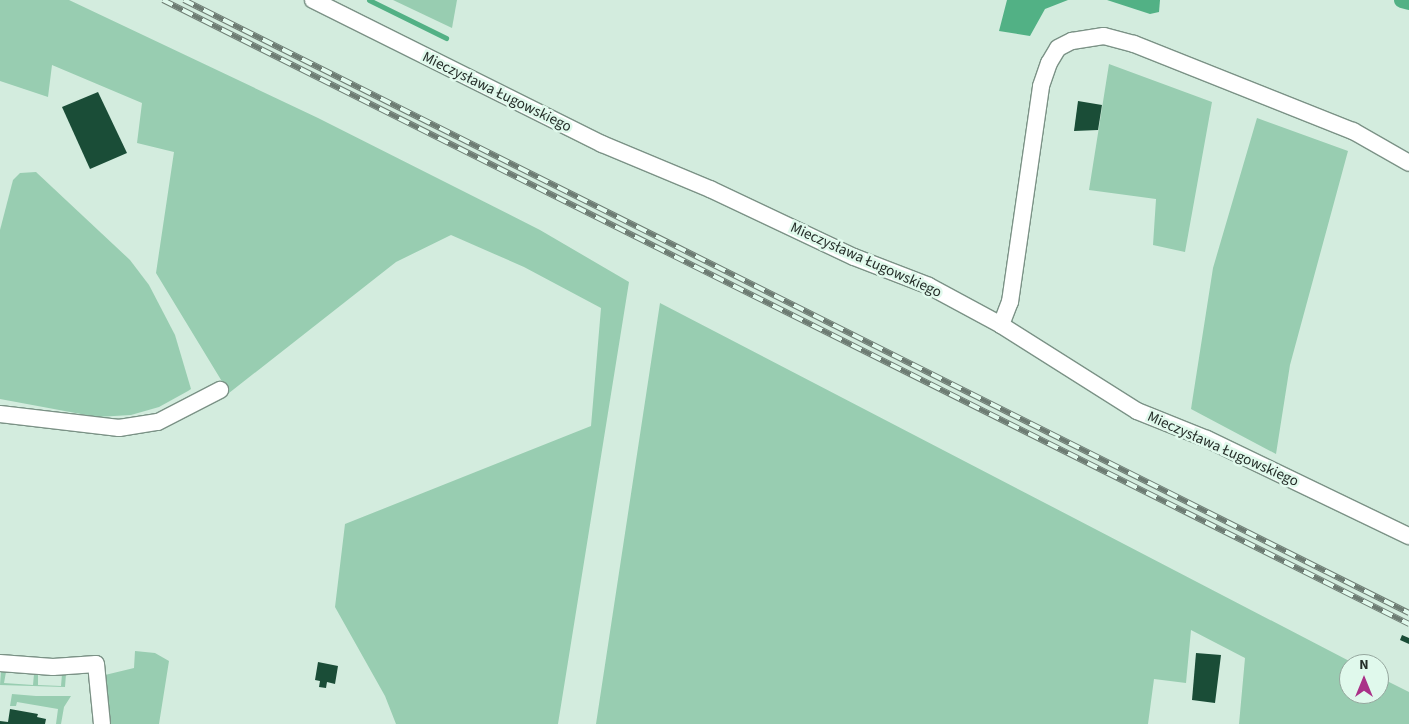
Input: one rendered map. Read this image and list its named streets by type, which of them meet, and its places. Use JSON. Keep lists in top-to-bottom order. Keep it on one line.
{"streets":{"street":["Mieczysława Ługowskiego"]},"north":"top"}
